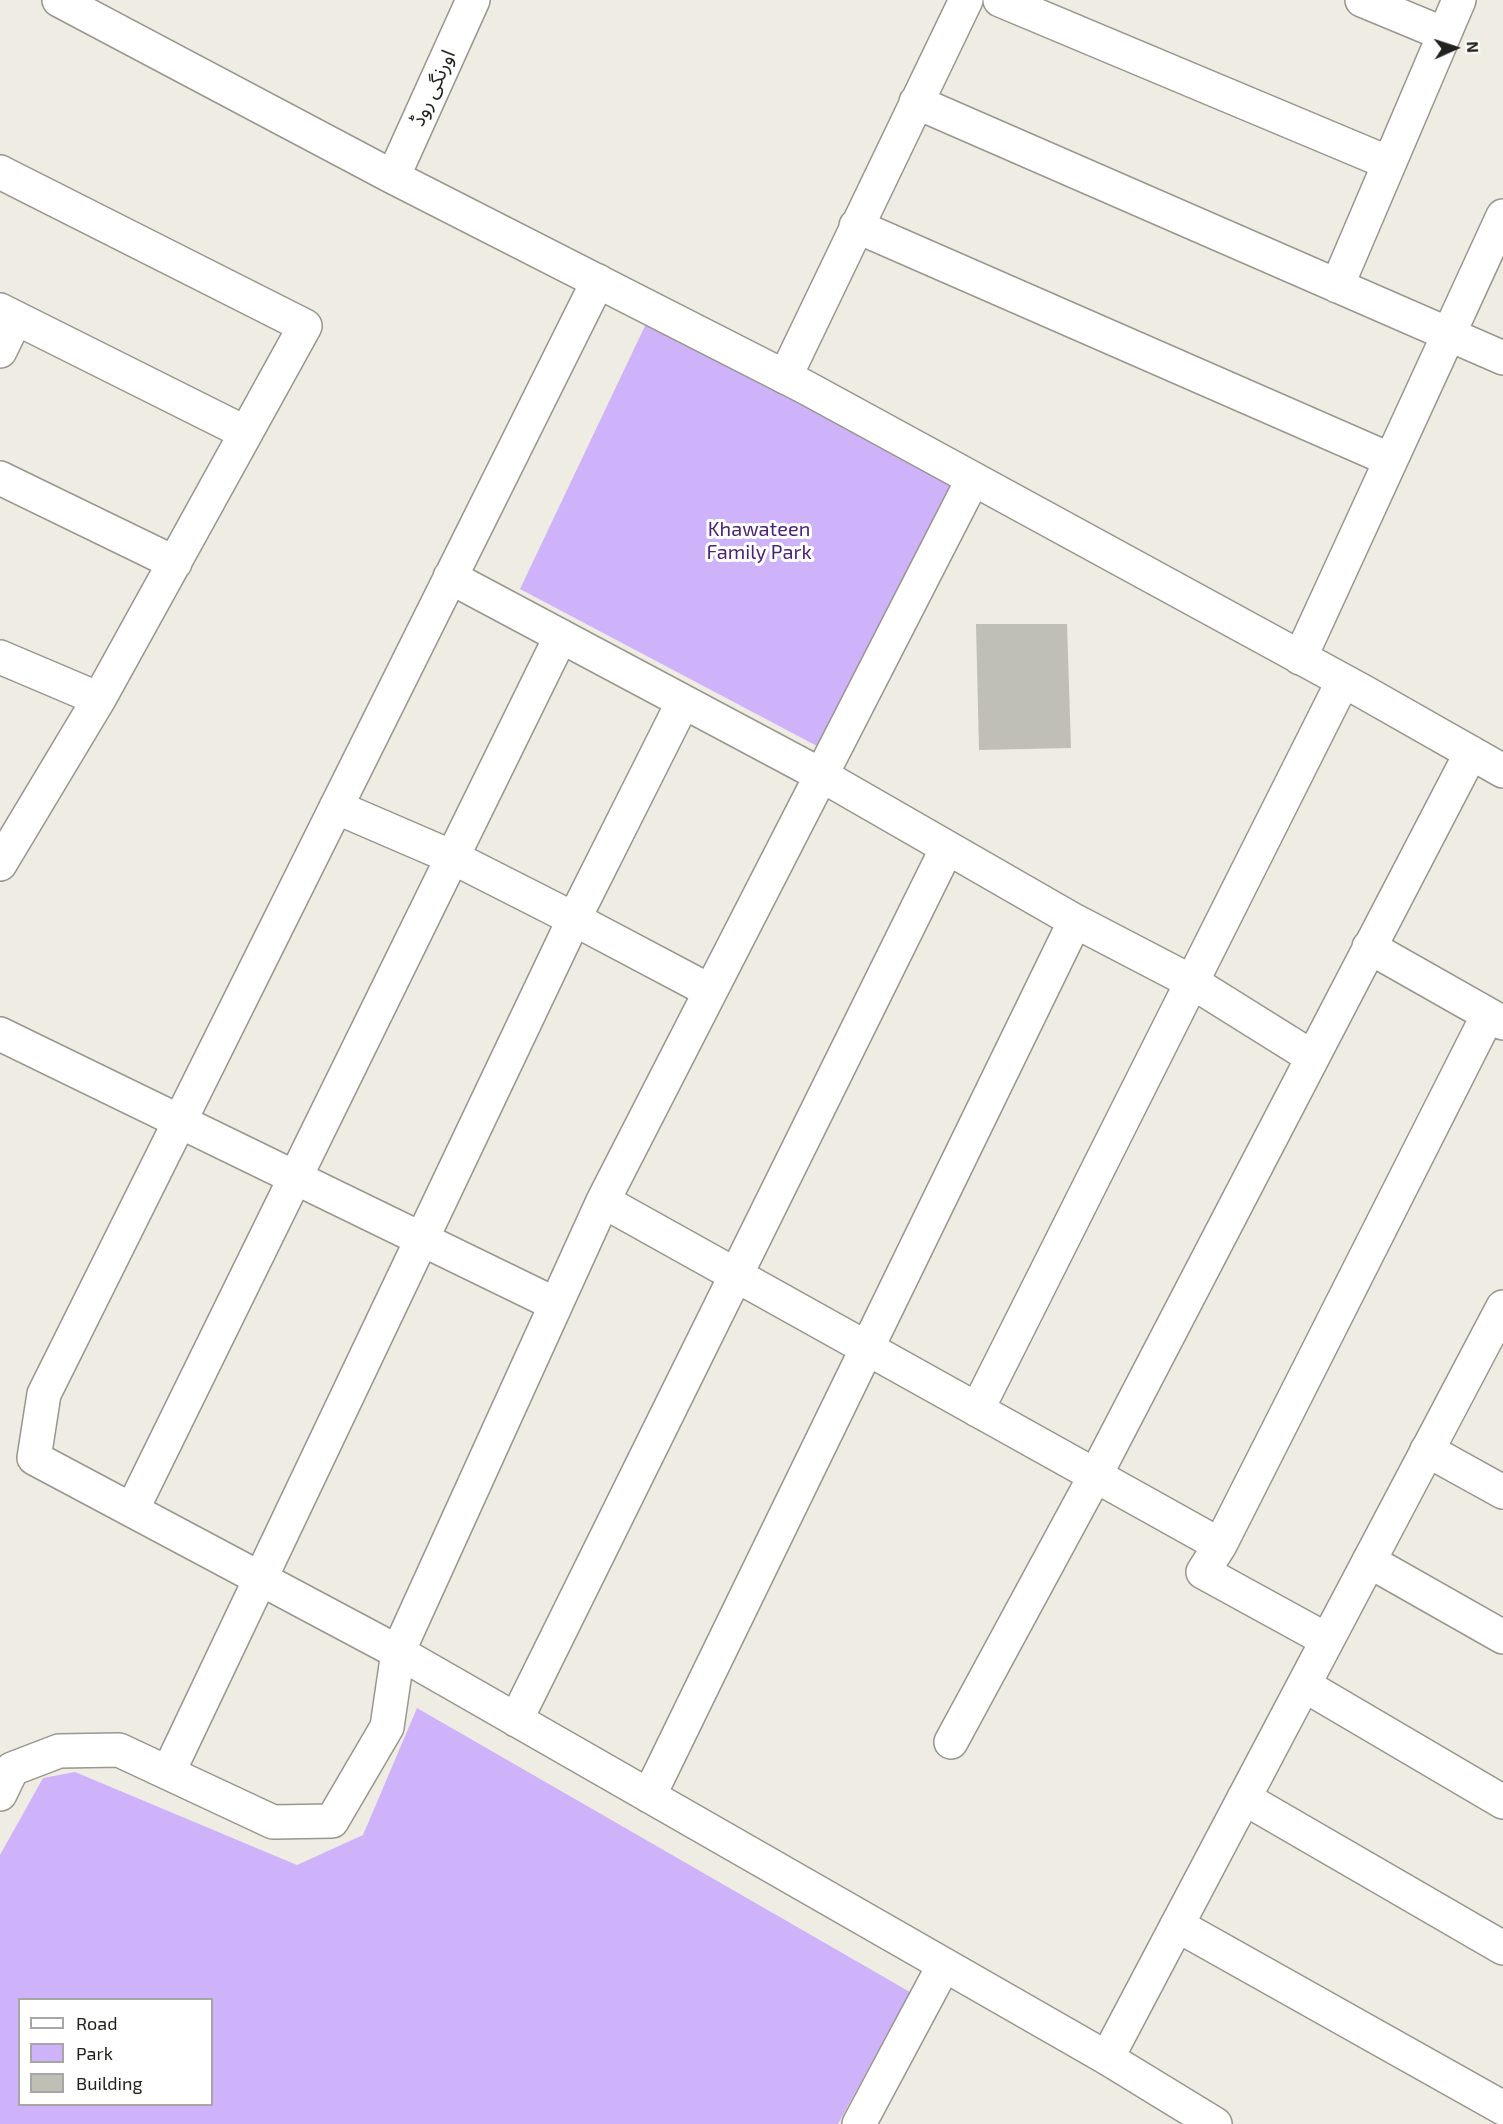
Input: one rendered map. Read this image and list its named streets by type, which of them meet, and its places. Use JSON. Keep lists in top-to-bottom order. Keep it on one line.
{"streets":{"street":["اورنگی روڈ"]},"parks":["Khawateen Family Park"],"legend":["Road","Park","Building"],"north":"right"}
